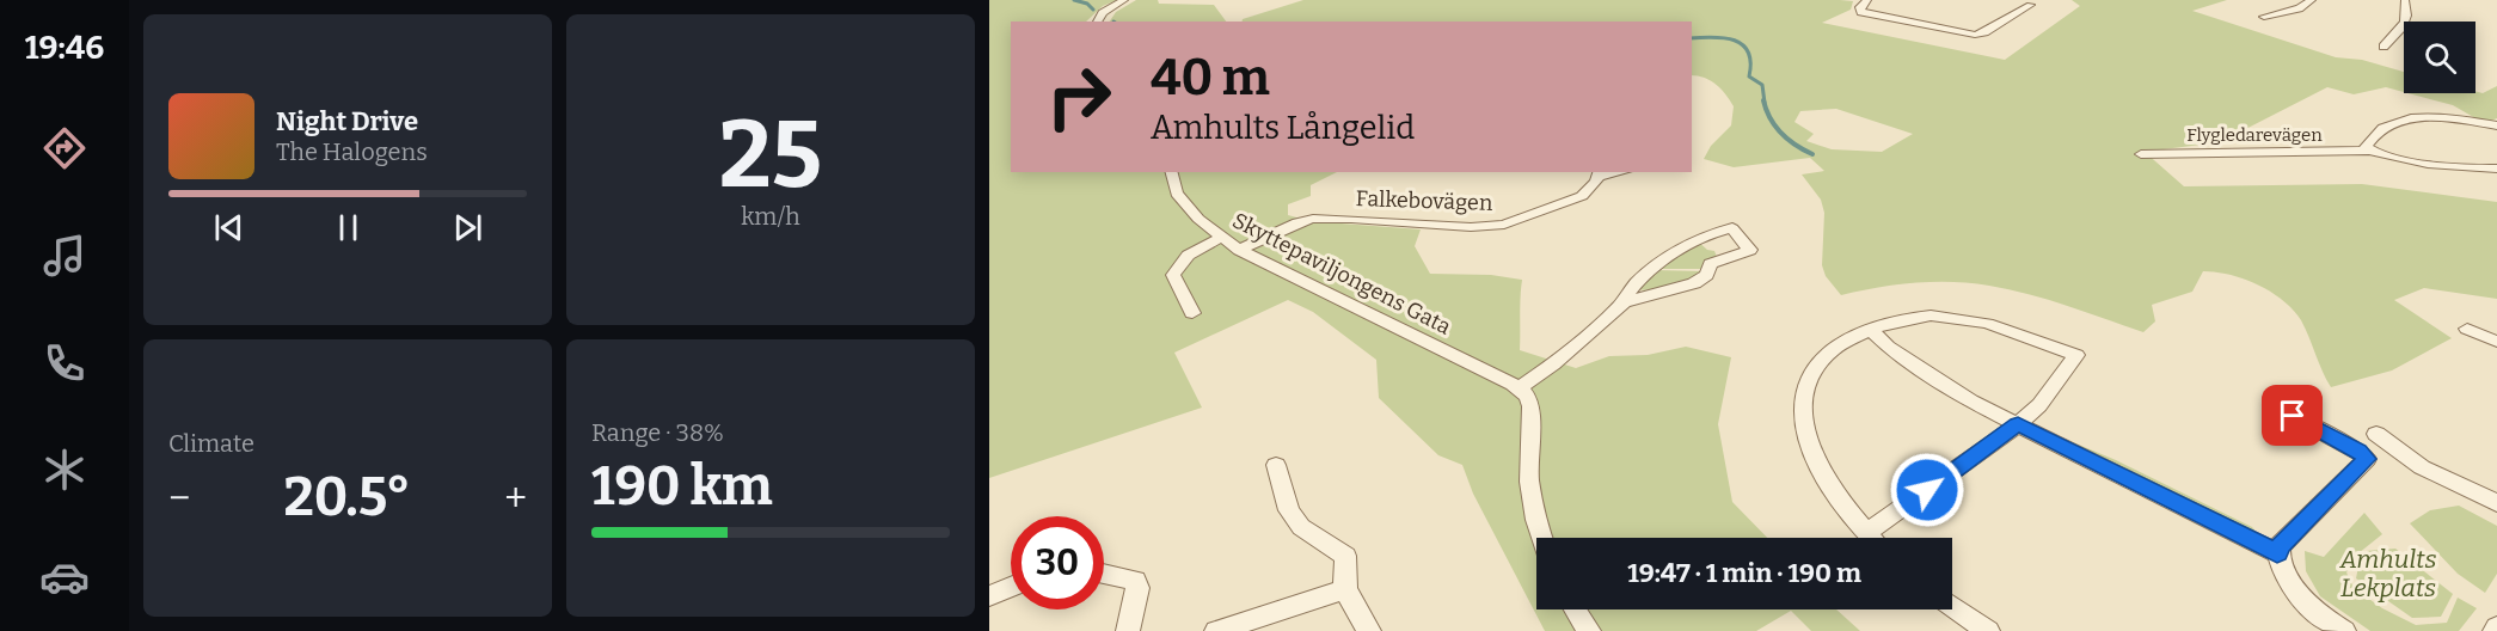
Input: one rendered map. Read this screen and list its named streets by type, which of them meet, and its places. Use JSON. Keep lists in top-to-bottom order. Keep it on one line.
{"streets":{"street":["Flygledarevägen","Falkebovägen","Skyttepaviljongens Gata"]},"crossings":[["Falkebovägen","Skyttepaviljongens Gata"]],"parks":["Amhults Lekplats"],"page":{"tabs":"19:46","tile":[["25","km/h"],"Climate",["Range · 38%","190 km"]],"turn":["40 m","Amhults Långelid"],"song":["Night Drive","The Halogens"],"heat":["−","20.5°","+"],"limit":"30","trip":"19:47 · 1 min · 190 m"}}
